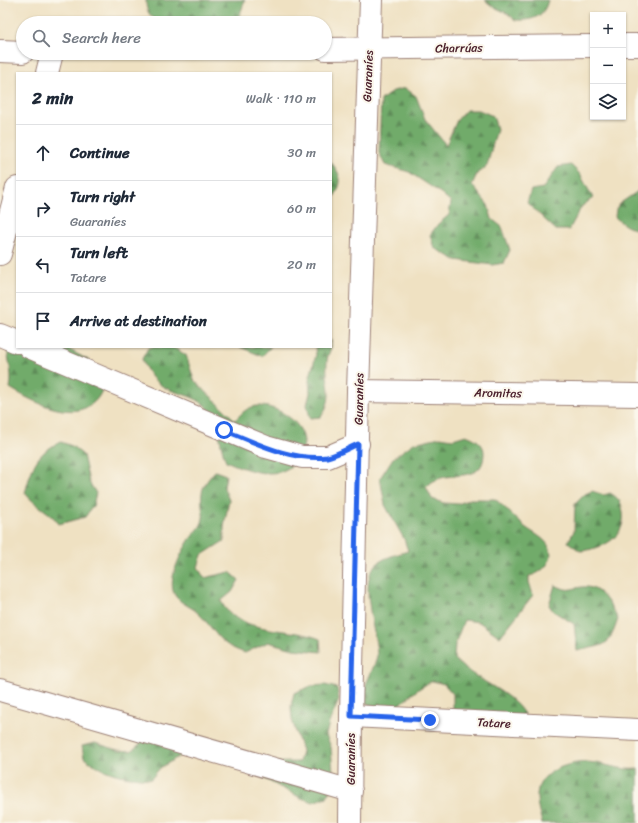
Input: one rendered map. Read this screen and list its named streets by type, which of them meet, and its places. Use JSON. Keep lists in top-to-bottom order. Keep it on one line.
{"streets":{"street":["Charrúas","Guaraníes","Aromitas","Tatare"]},"crossings":[["Charrúas","Guaraníes"],["Guaraníes","Aromitas"],["Guaraníes","Tatare"]],"page":{"map_buttons":["+","−"],"search":"Search here","heading":["2 min","Walk · 110 m"],"list":[["Continue","30 m"],["Turn right","Guaraníes","60 m"],["Turn left","Tatare","20 m"],"Arrive at destination"]}}
